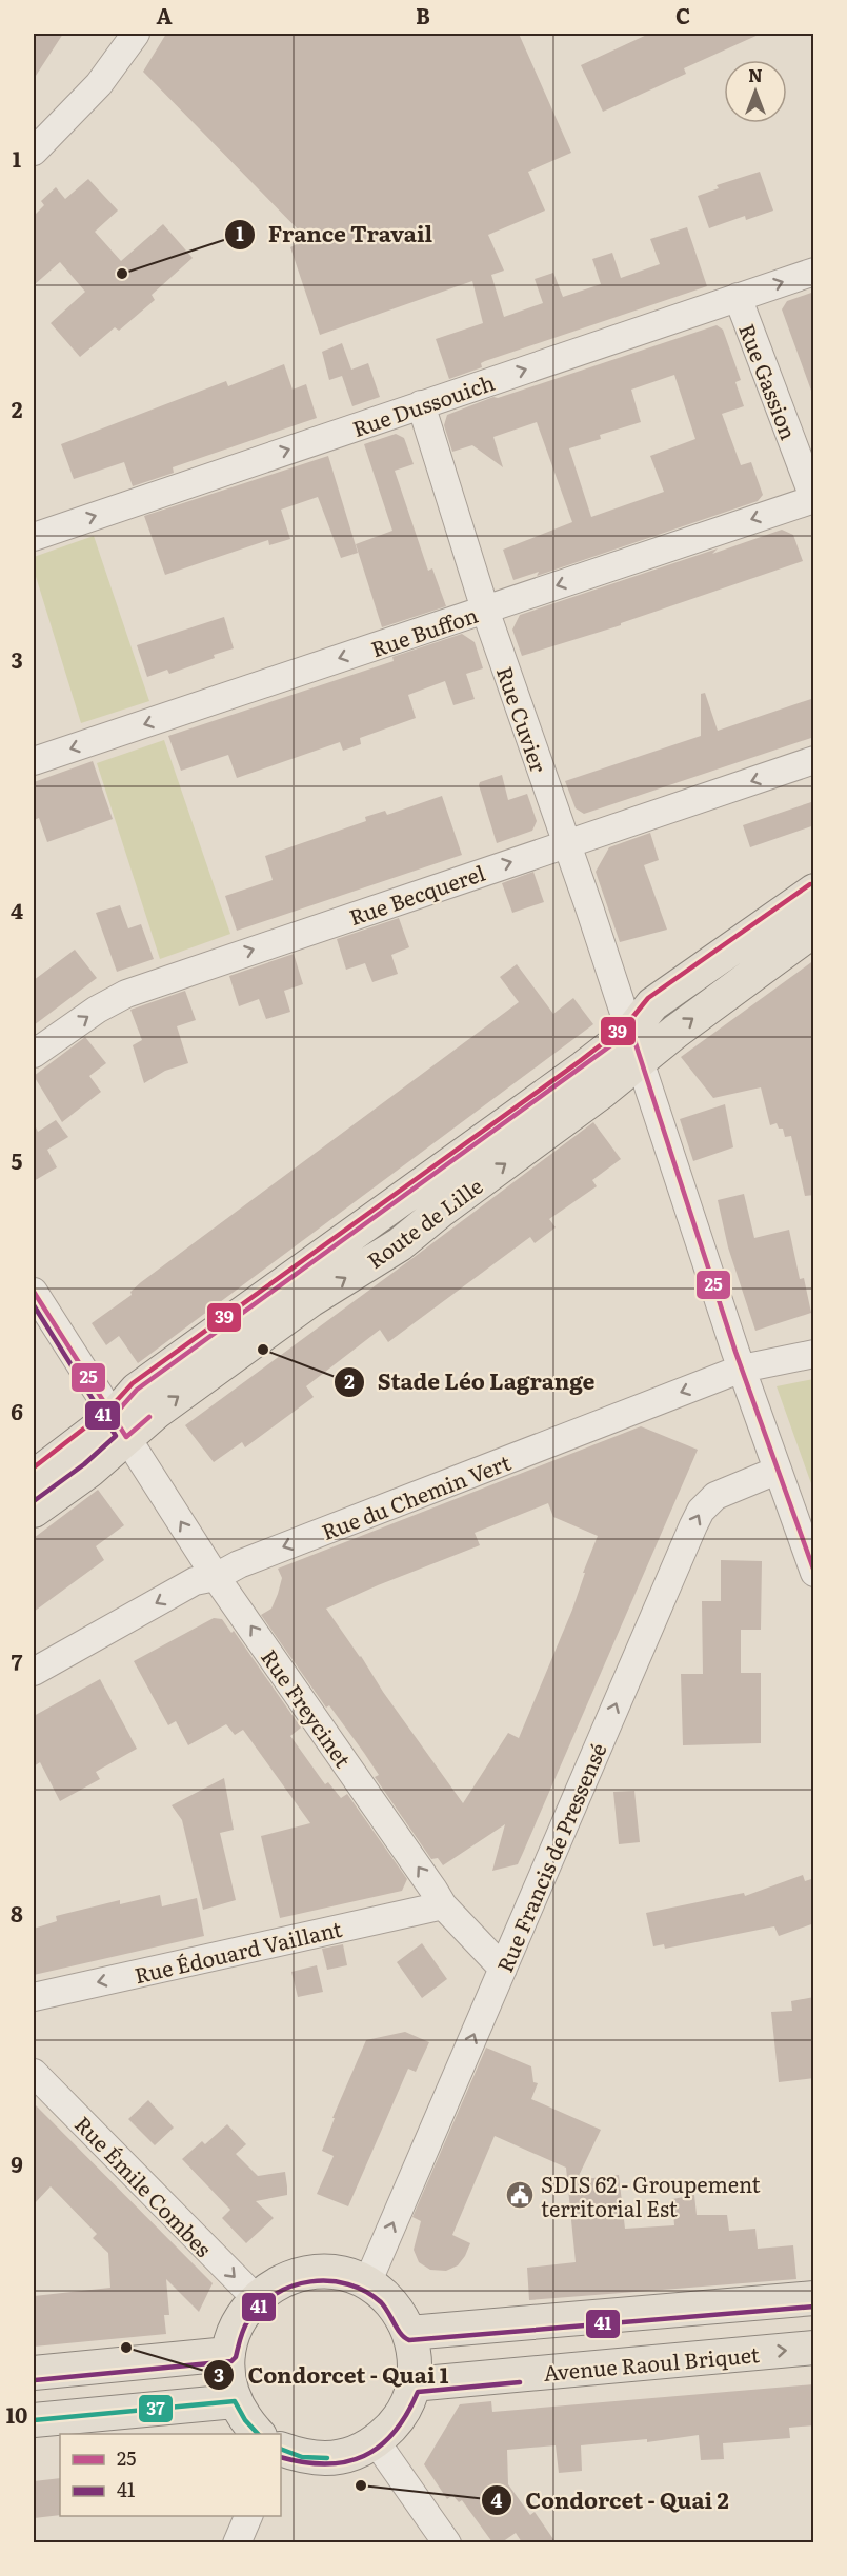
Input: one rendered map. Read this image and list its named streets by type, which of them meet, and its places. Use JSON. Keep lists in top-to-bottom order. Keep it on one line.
{"streets":{"main road":["Route de Lille","Avenue Raoul Briquet"],"street":["Rue Gassion","Rue Dussouich","Rue Buffon","Rue Cuvier","Rue Becquerel","Rue du Chemin Vert","Rue Freycinet","Rue Francis de Pressensé","Rue Édouard Vaillant","Rue Émile Combes"]},"crossings":[["Rue Gassion","Rue Dussouich"],["Rue Gassion","Rue Buffon"],["Rue Dussouich","Rue Cuvier"],["Rue Buffon","Rue Cuvier"],["Rue Cuvier","Rue Becquerel"],["Rue Cuvier","Route de Lille"],["Rue Cuvier","Rue du Chemin Vert"],["Rue Cuvier","Rue Francis de Pressensé"],["Route de Lille","Rue Freycinet"],["Rue du Chemin Vert","Rue Freycinet"],["Rue Freycinet","Rue Francis de Pressensé"],["Rue Freycinet","Rue Édouard Vaillant"]],"one_way":["Rue Dussouich","Rue Buffon","Rue du Chemin Vert","Rue Freycinet","Rue Francis de Pressensé","Rue Édouard Vaillant","Rue Émile Combes"],"places":{"other":["France Travail","Stade Léo Lagrange","Condorcet - Quai 1","Condorcet - Quai 2"],"public building":["SDIS 62 - Groupement territorial Est"]},"lines":["transit line 39","transit line 25","transit line 41","transit line 37"],"legend":["25","41"],"north":"top","grid":{"columns":["A","B","C"],"rows":["1","2","3","4","5","6","7","8","9","10"]}}
